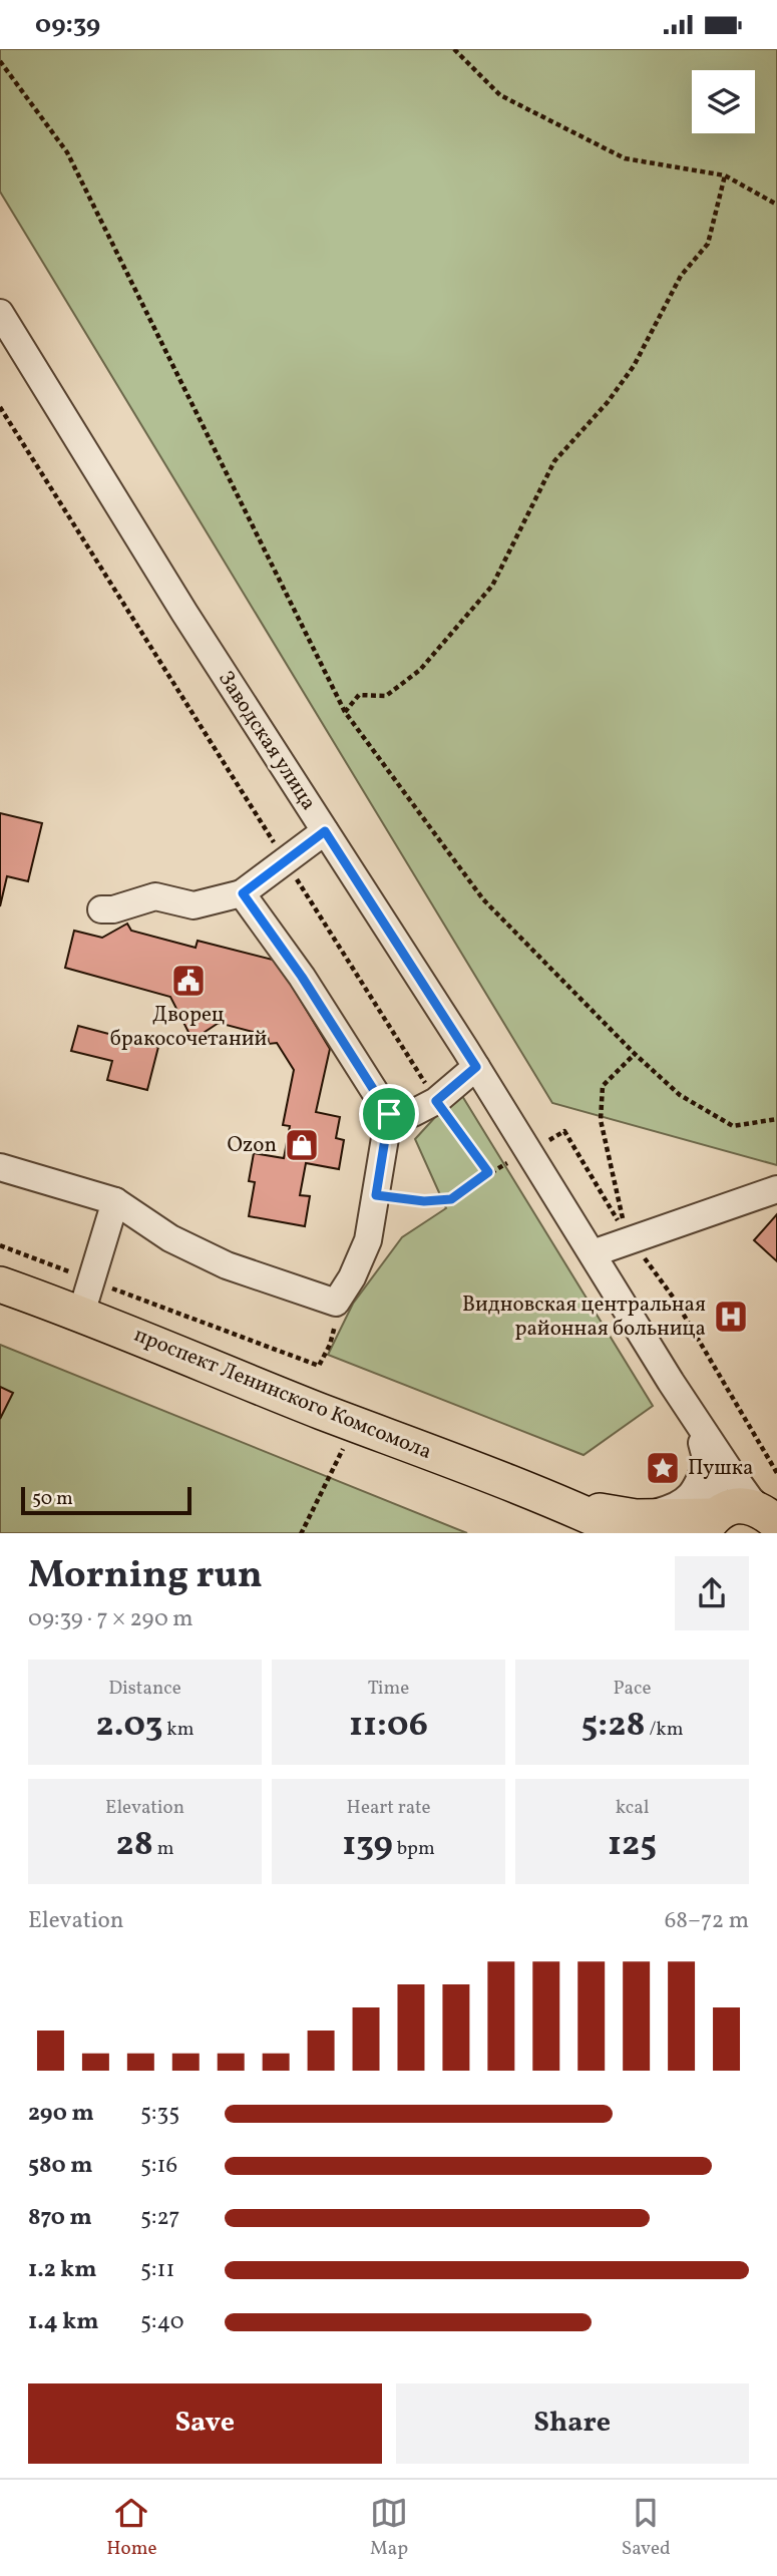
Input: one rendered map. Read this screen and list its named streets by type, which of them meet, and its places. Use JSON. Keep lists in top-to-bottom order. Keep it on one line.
{"streets":{"main road":["проспект Ленинского Комсомола"],"street":["Заводская улица"]},"places":{"public building":["Дворец бракосочетаний"],"shop":["Ozon"],"hospital":["Видновская центральная районная больница"],"place":["Пушка"]},"scale_bar":"50 m","page":{"status":"09:39","scale":"50 m","heading":["Morning run","09:39 · 7 × 290 m"],"stats":[["Distance","2.03 km"],["Time","11:06"],["Pace","5:28 /km"],["Elevation","28 m"],["Heart rate","139 bpm"],["kcal","125"]],"chart":["Elevation","68–72 m"],"list":[{"name":"290 m","note":"5:35"},{"name":"580 m","note":"5:16"},{"name":"870 m","note":"5:27"},{"name":"1.2 km","note":"5:11"},{"name":"1.4 km","note":"5:40"}],"buttons":["Save","Share"],"tabs":["Home","Map","Saved"]}}
